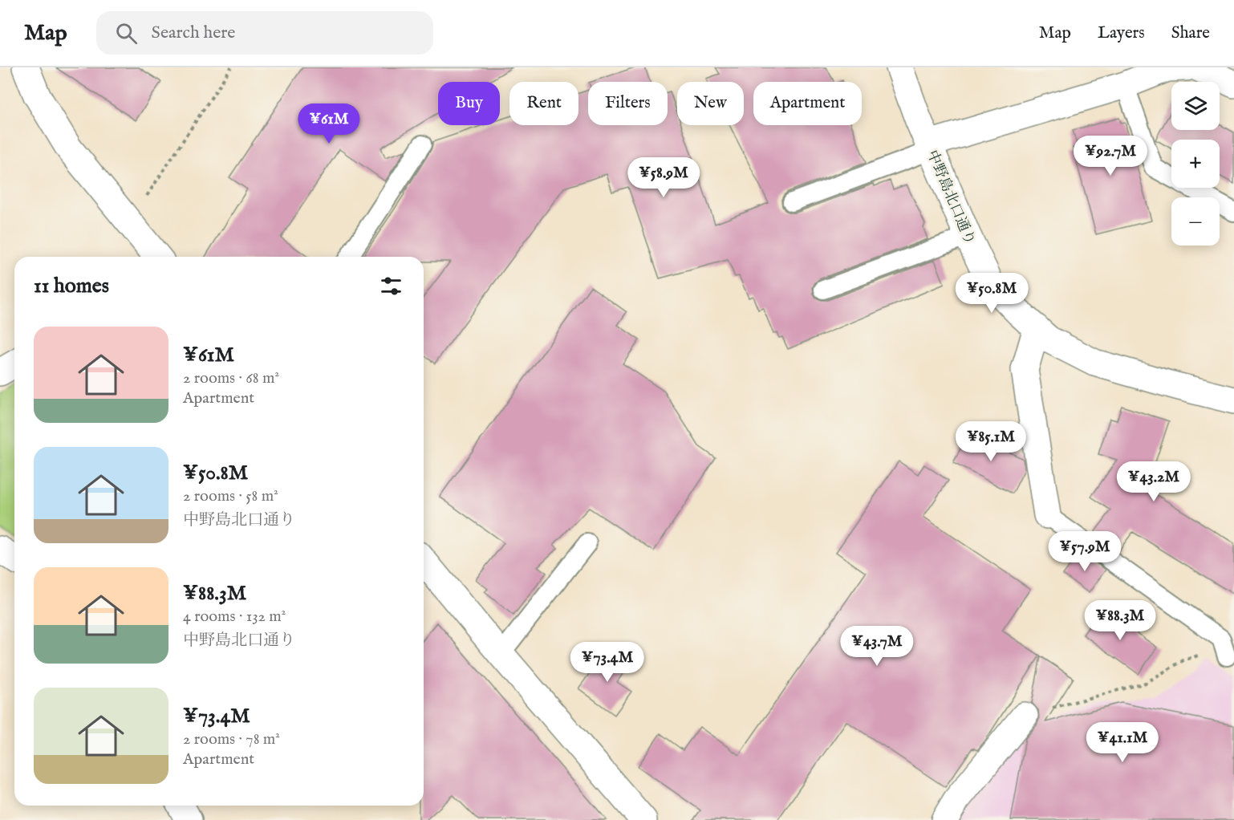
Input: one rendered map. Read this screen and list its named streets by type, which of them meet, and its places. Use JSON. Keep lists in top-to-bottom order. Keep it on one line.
{"streets":{"street":["中野島北口通り"]},"page":{"header":"Map","search":"Search here","nav":["Map","Layers","Share"],"map_buttons":["+","−"],"chip":["Buy","Rent","Filters","New","Apartment"],"price":["¥61M","¥92.7M","¥58.9M","¥50.8M","¥85.1M","¥43.2M","¥57.9M","¥88.3M","¥43.7M","¥73.4M","¥41.1M"],"heading":"11 homes","list":[{"name":"¥61M","note":"2 rooms · 68 m² · Apartment"},{"name":"¥50.8M","note":"2 rooms · 58 m² · 中野島北口通り"},{"name":"¥88.3M","note":"4 rooms · 132 m² · 中野島北口通り"},{"name":"¥73.4M","note":"2 rooms · 78 m² · Apartment"}]}}
